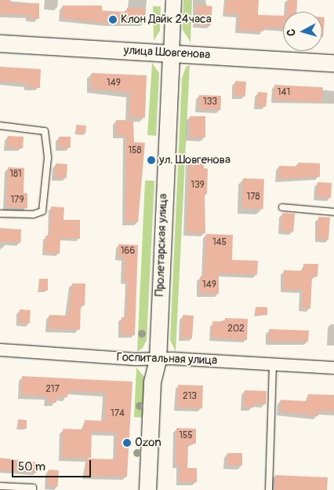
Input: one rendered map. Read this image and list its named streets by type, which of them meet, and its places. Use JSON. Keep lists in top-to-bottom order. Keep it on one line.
{"streets":{"main road":["улица Шовгенова","Пролетарская улица"],"street":["Госпитальная улица"]},"crossings":[["улица Шовгенова","Пролетарская улица"],["Пролетарская улица","Госпитальная улица"]],"places":["Клон Дайк 24часа","ул. Шовгенова","Ozon"],"house_numbers":["149","141","133","158","181","139","178","179","145","166","149","202","217","213","174","155"],"scale_bar":"50 m","north":"left"}
